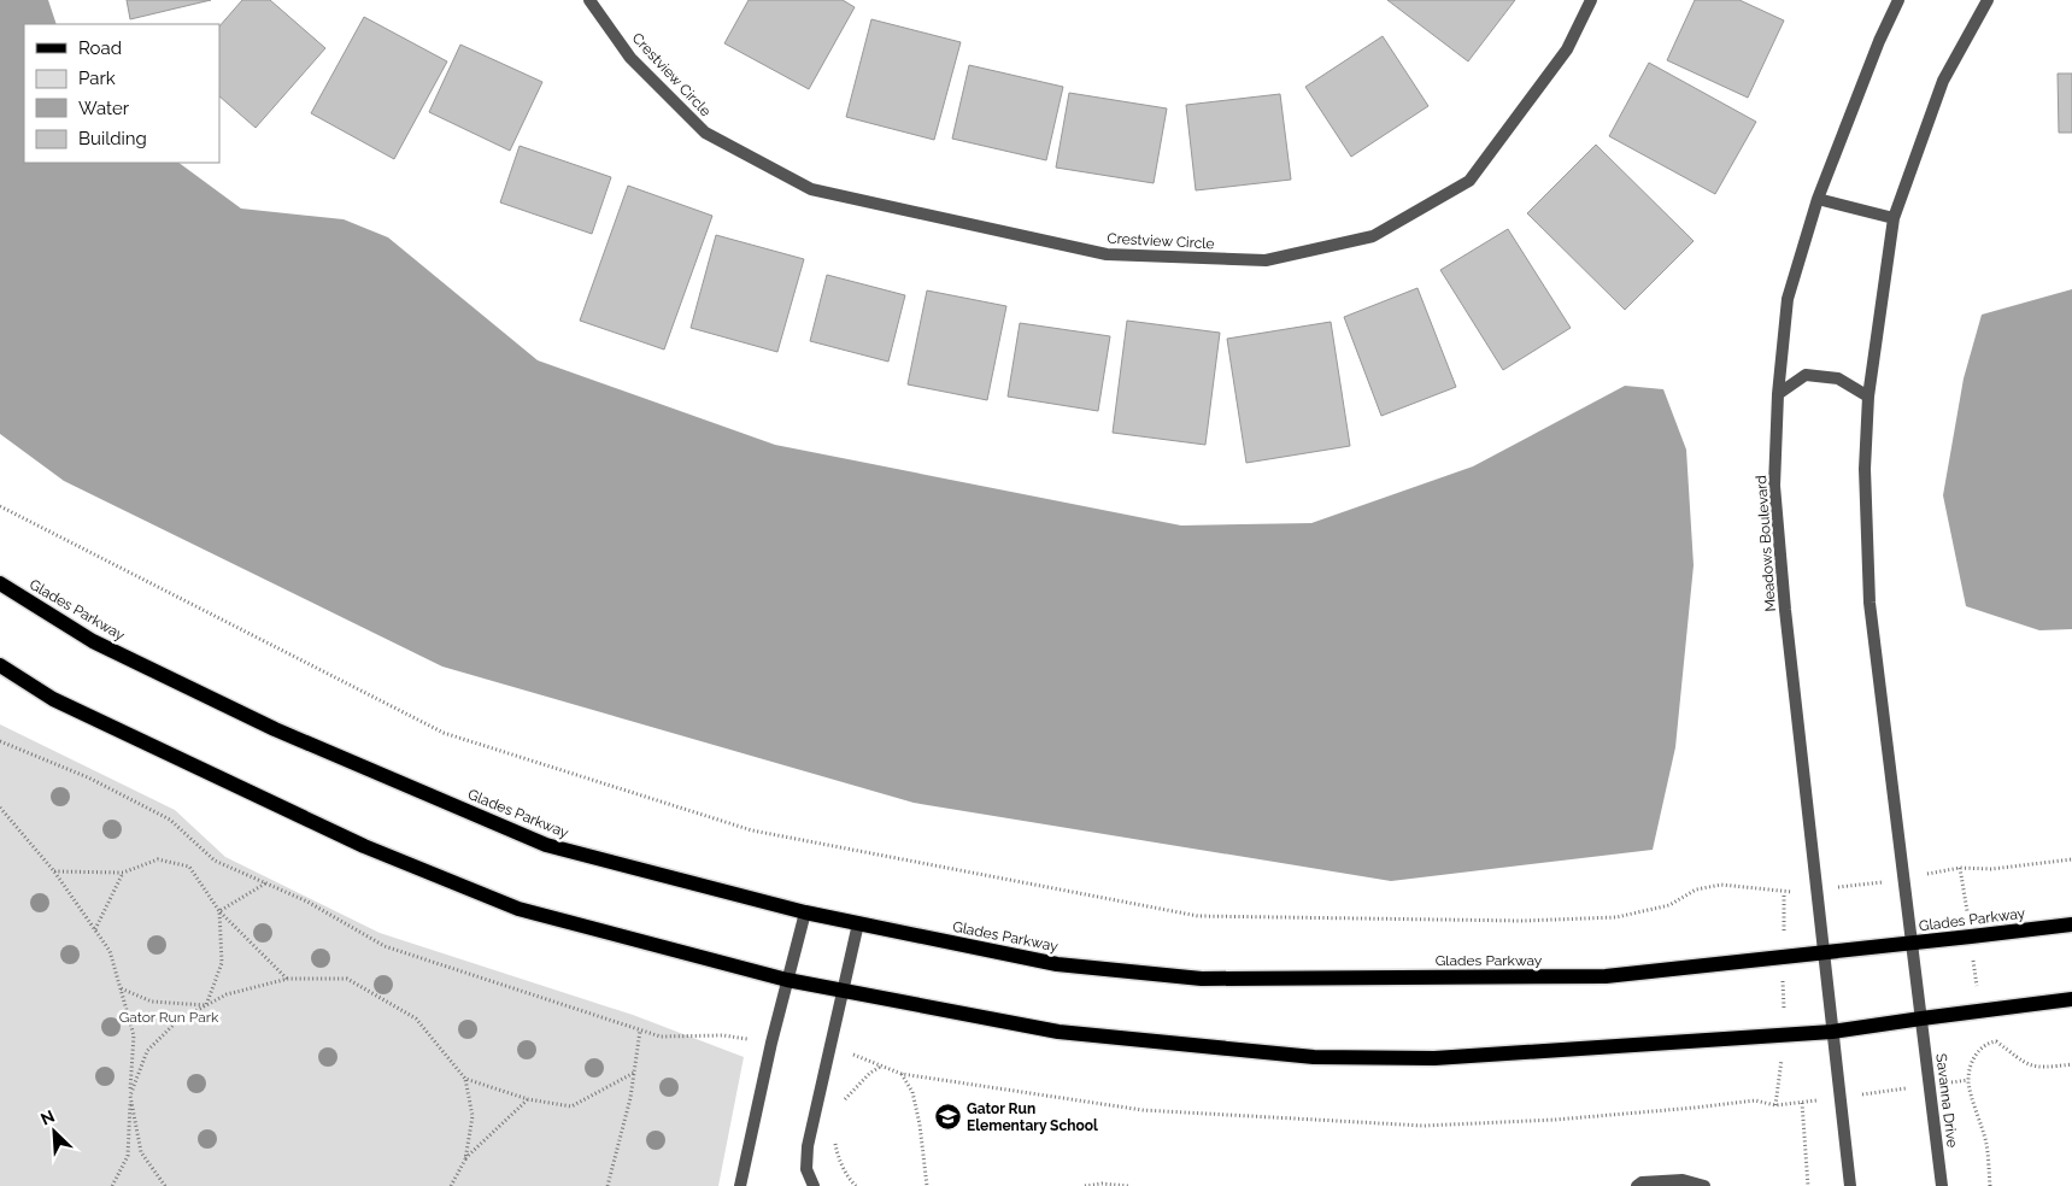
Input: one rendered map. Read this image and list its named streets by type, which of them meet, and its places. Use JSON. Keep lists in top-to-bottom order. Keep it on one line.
{"streets":{"main road":["Glades Parkway"],"street":["Crestview Circle","Meadows Boulevard","Savanna Drive"]},"crossings":[["Meadows Boulevard","Glades Parkway"]],"parks":["Gator Run Park"],"places":{"school or university":["Gator Run Elementary School"]},"legend":["Road","Park","Water","Building"],"north":"top left"}
